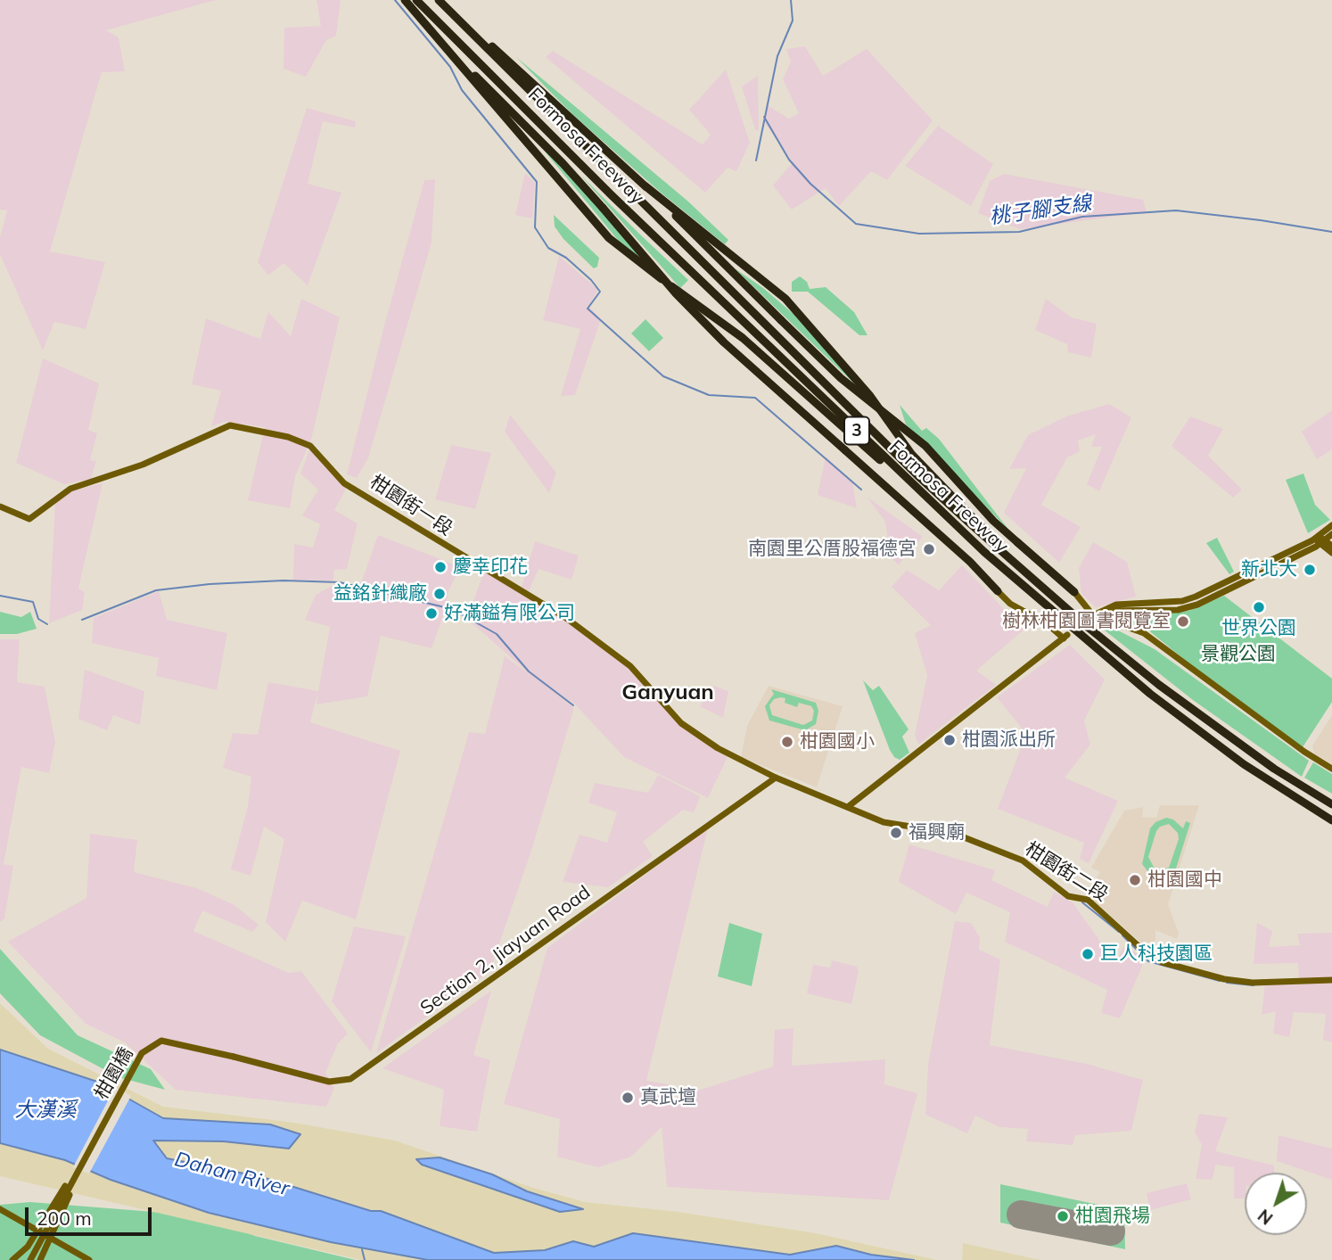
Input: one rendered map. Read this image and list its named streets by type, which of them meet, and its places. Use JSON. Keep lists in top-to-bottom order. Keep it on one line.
{"streets":{"highway":["Formosa Freeway","3"],"street":["柑園街一段","柑園街二段","Section 2, Jiayuan Road","柑園橋"]},"crossings":[["柑園街一段","柑園街二段"],["柑園街一段","Section 2, Jiayuan Road"],["柑園街二段","Section 2, Jiayuan Road"],["Section 2, Jiayuan Road","柑園橋"]],"districts":["Ganyuan"],"water":["桃子腳支線","大漢溪","Dahan River"],"parks":["景觀公園"],"places":["南園里公厝股福德宮","慶幸印花","新北大","益銘針織廠","世界公園","好滿鎰有限公司","樹林柑園圖書閱覽室","柑園派出所","柑園國小","福興廟","柑園國中","巨人科技園區","真武壇","柑園飛場"],"scale_bar":"200 m","north":"bottom left"}
